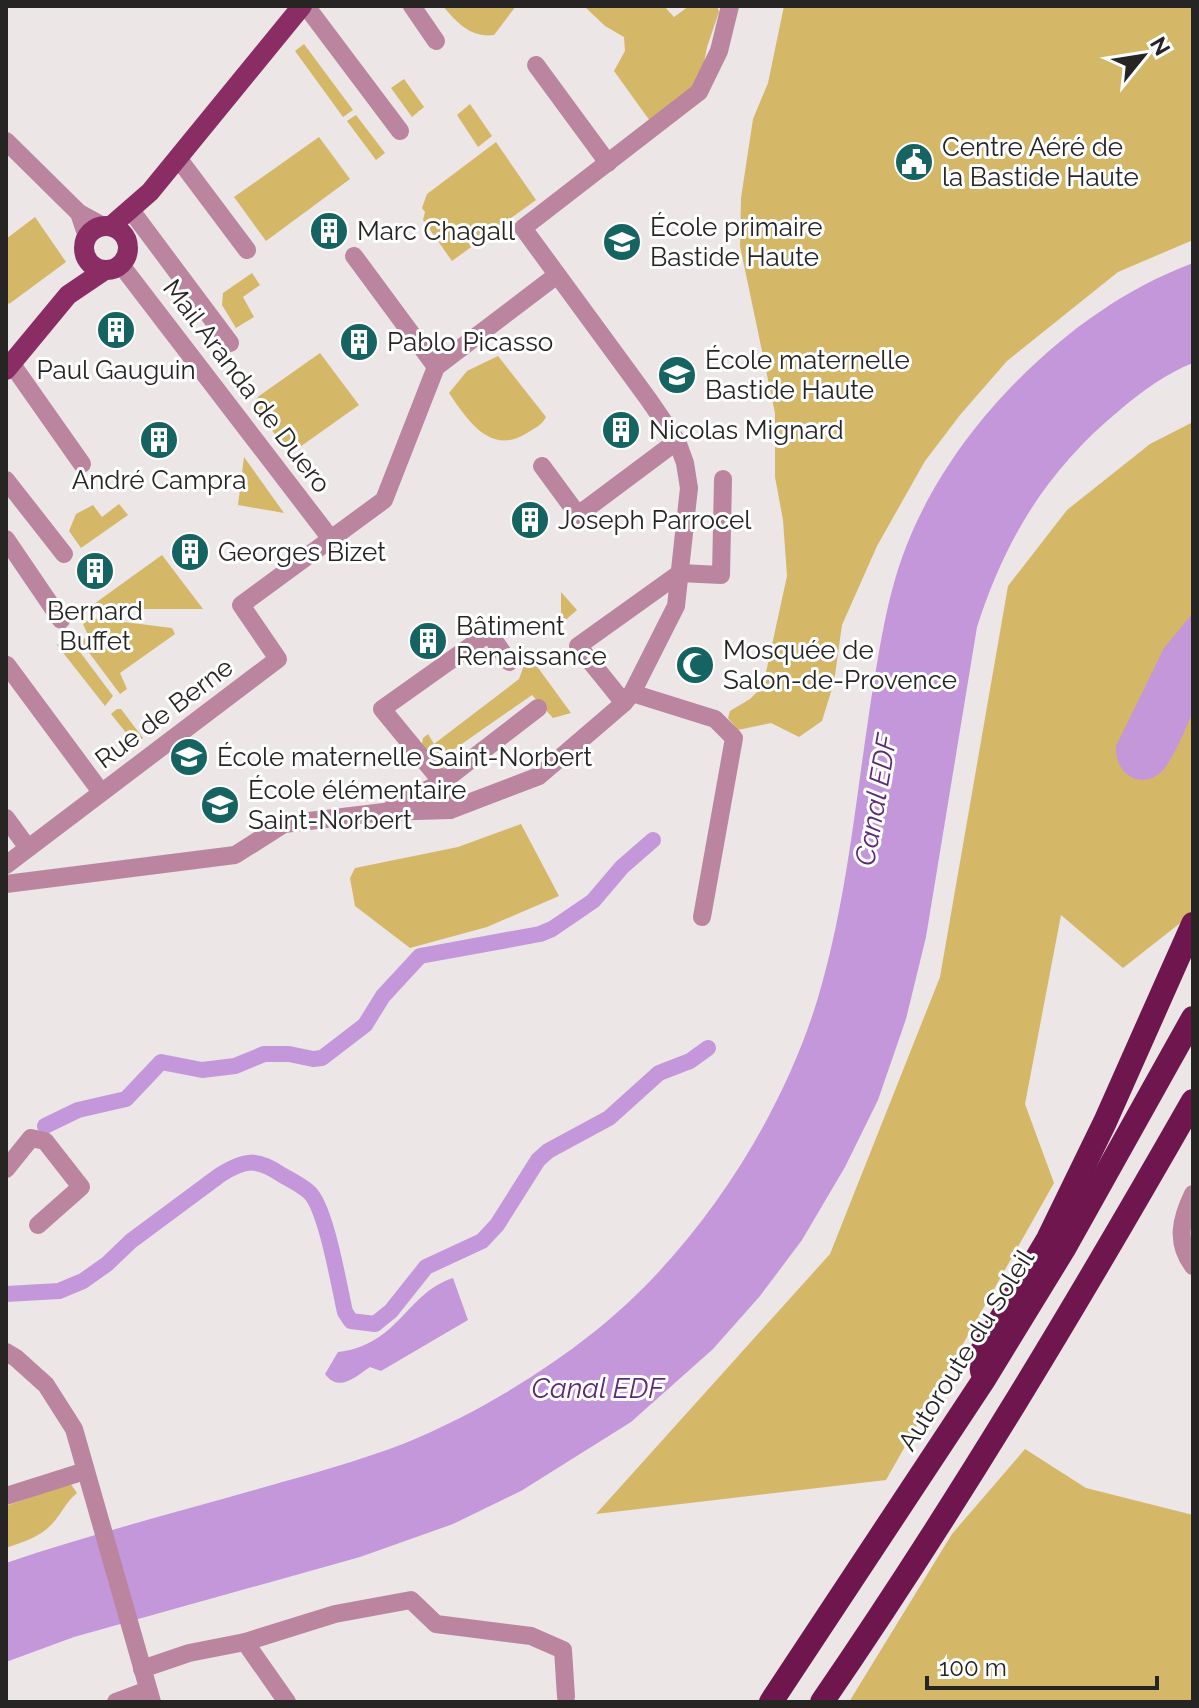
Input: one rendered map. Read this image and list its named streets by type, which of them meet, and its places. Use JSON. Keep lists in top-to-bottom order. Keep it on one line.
{"streets":{"highway":["Autoroute du Soleil"],"street":["Mail Aranda de Duero","Rue de Berne"]},"crossings":[["Mail Aranda de Duero","Rue de Berne"]],"water":["Canal EDF"],"places":{"public building":["Centre Aéré de la Bastide Haute"],"building":["Marc Chagall","Paul Gauguin","Pablo Picasso","Nicolas Mignard","André Campra","Joseph Parrocel","Georges Bizet","Bernard Buffet","Bâtiment Renaissance"],"school or university":["École primaire Bastide Haute","École maternelle Bastide Haute","École maternelle Saint-Norbert","École élémentaire Saint-Norbert"],"mosque":["Mosquée de Salon-de-Provence"]},"scale_bar":"100 m","north":"top right"}
